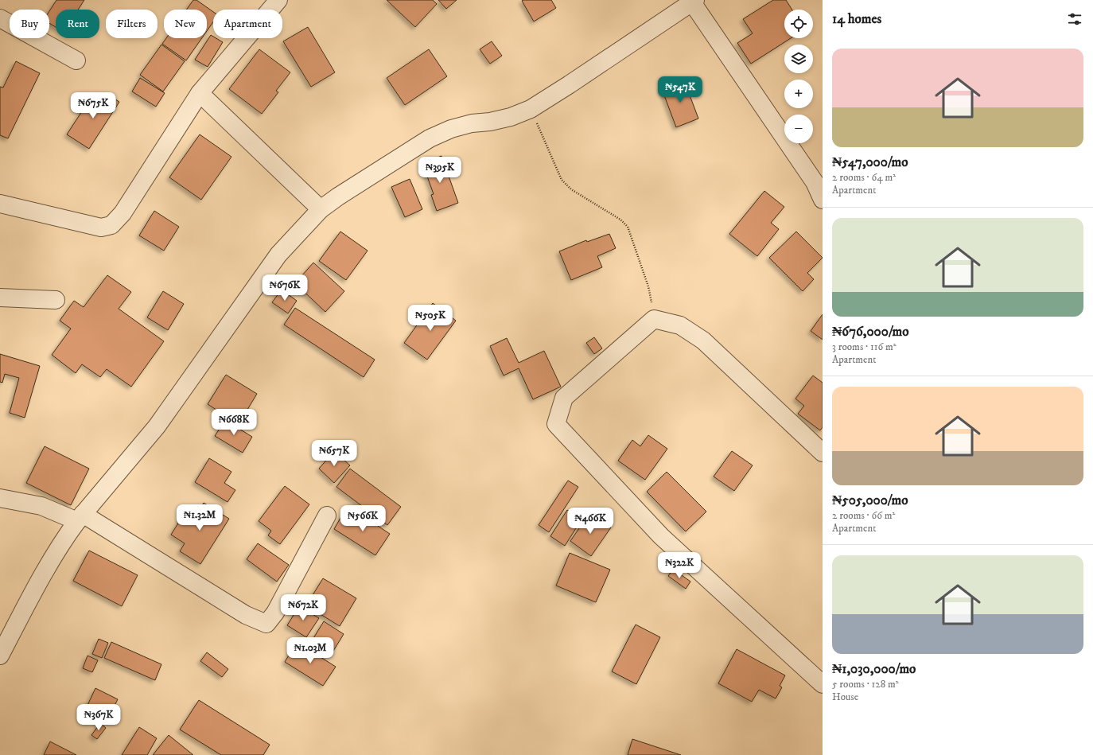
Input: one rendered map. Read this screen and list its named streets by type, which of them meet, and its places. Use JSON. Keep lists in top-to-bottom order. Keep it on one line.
{"page":{"heading":"14 homes","map_buttons":["+","−"],"chip":["Buy","Rent","Filters","New","Apartment"],"list":[{"name":"₦547,000/mo","note":"2 rooms · 64 m² · Apartment"},{"name":"₦676,000/mo","note":"3 rooms · 116 m² · Apartment"},{"name":"₦505,000/mo","note":"2 rooms · 66 m² · Apartment"},{"name":"₦1,030,000/mo","note":"5 rooms · 128 m² · House"}],"price":["₦547K","₦675K","₦395K","₦676K","₦505K","₦668K","₦657K","₦1.32M","₦566K","₦466K","₦322K","₦672K","₦1.03M","₦367K"]}}
